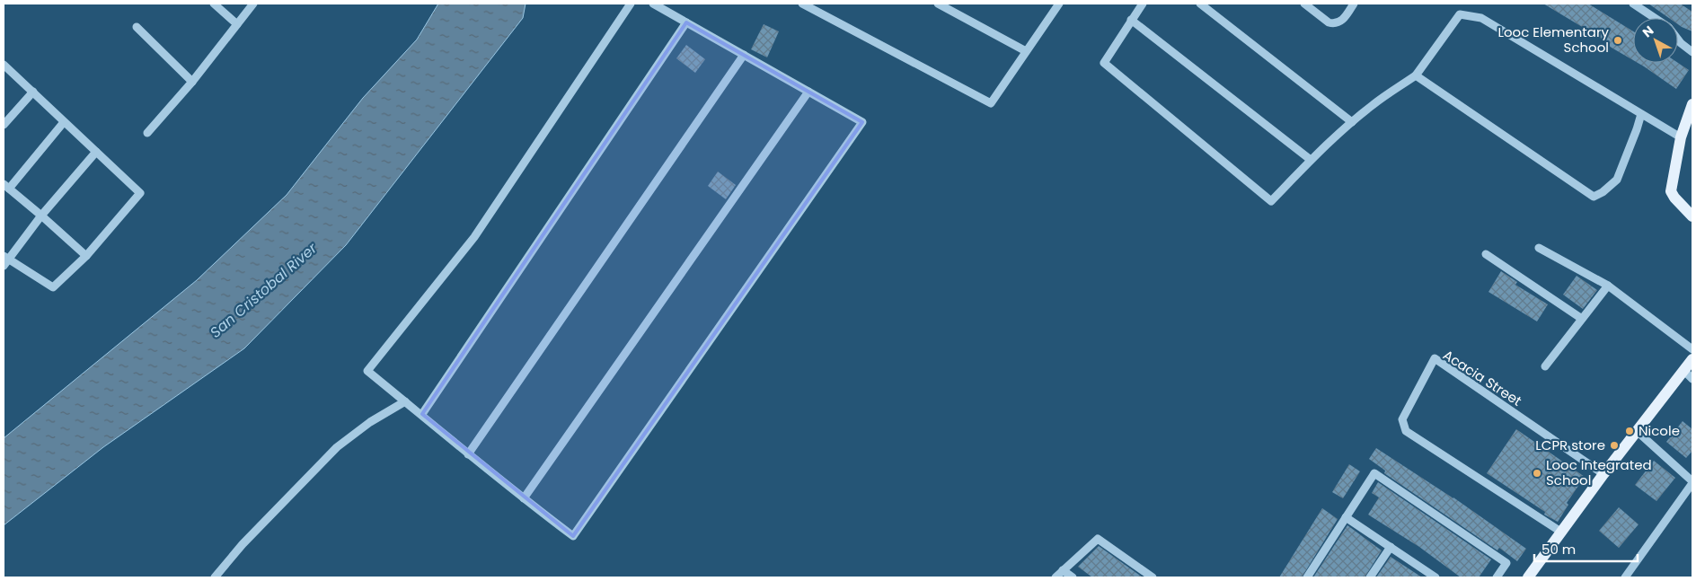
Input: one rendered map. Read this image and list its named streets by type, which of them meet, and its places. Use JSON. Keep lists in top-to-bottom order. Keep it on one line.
{"streets":{"street":["Acacia Street"]},"water":["San Cristobal River"],"places":["Looc Elementary School","Nicole","LCPR store","Looc Integrated School"],"scale_bar":"50 m","north":"top left"}
